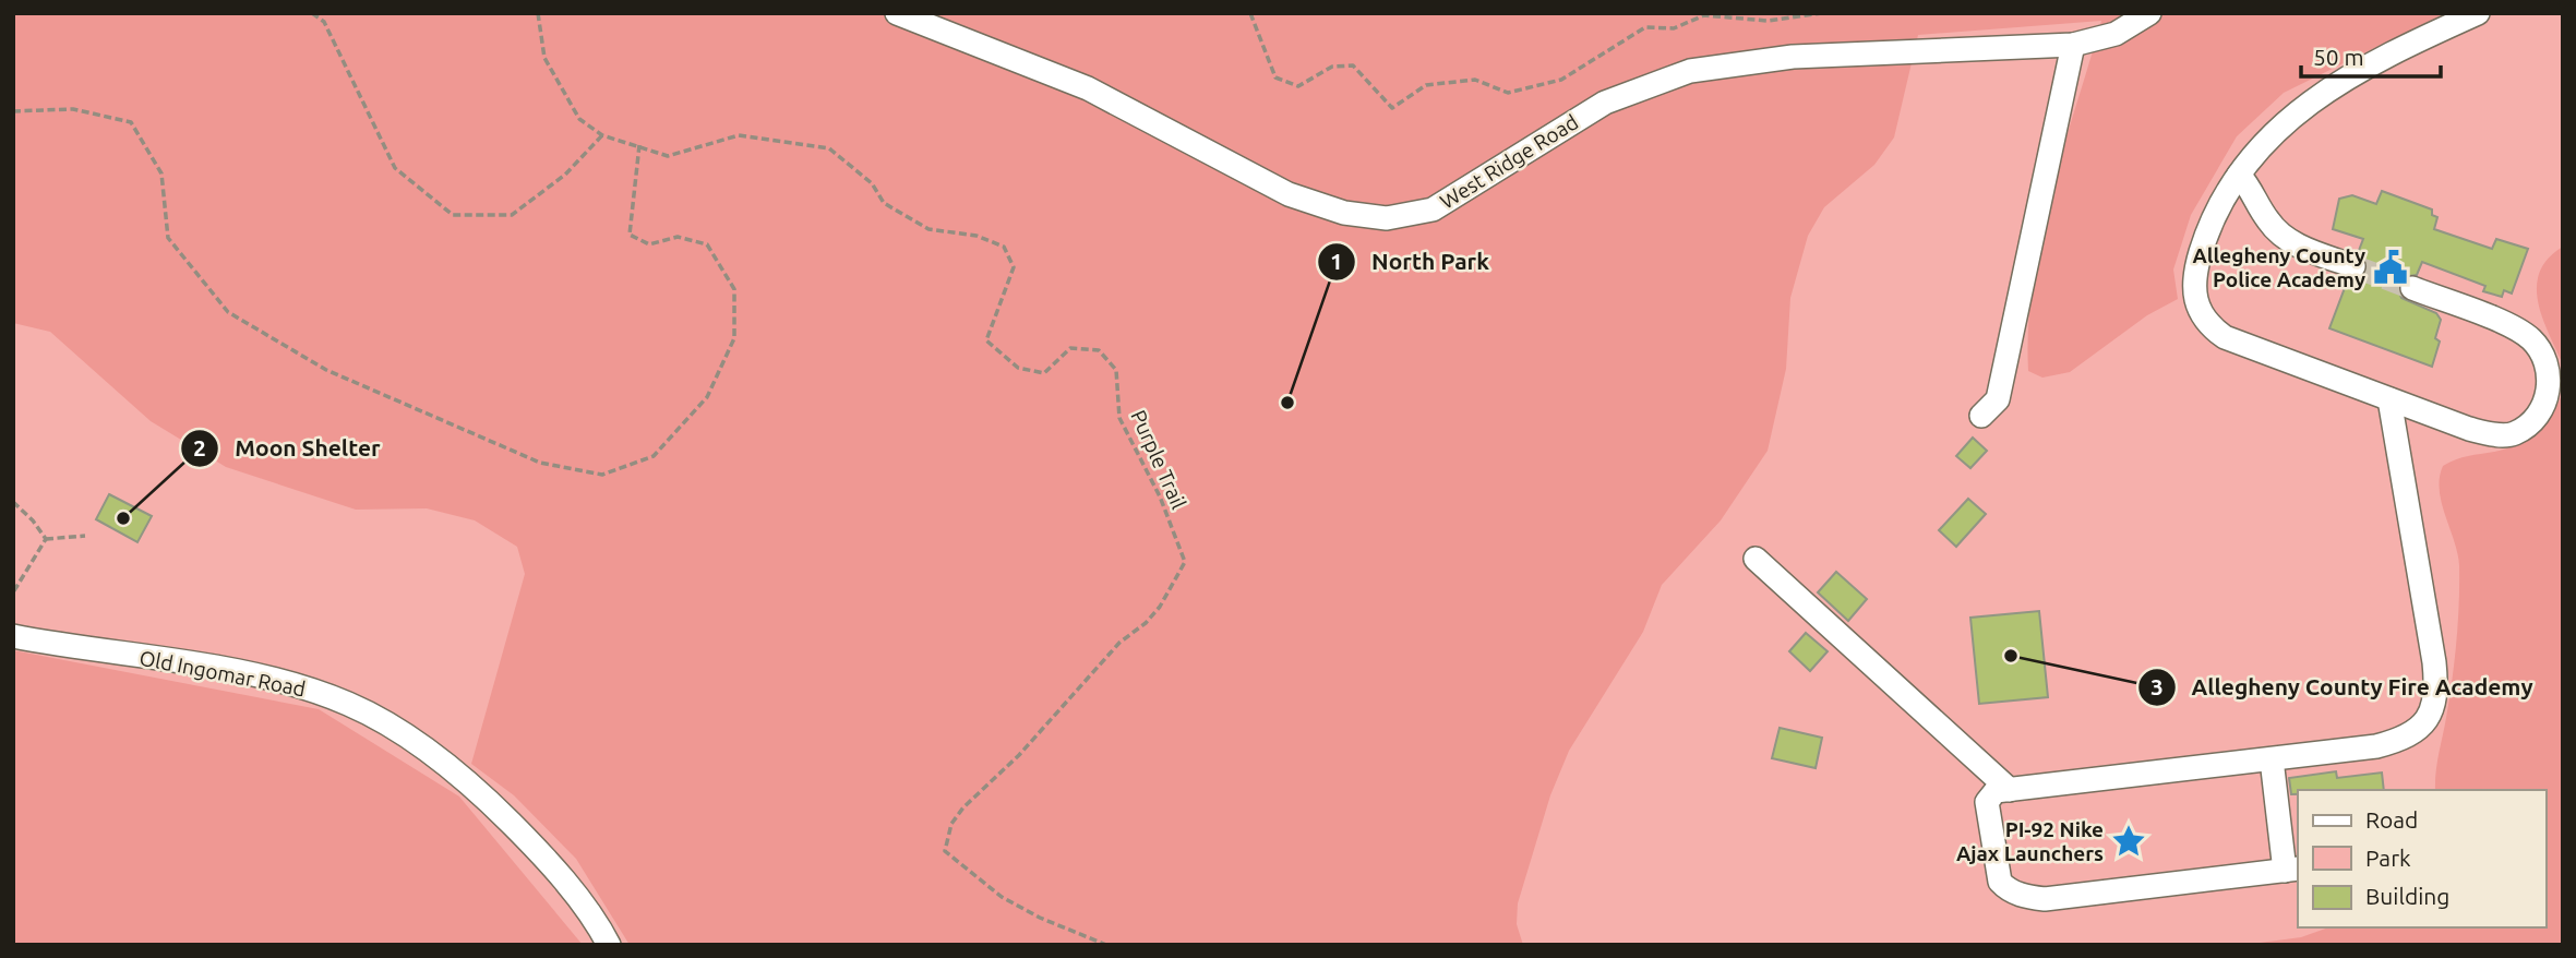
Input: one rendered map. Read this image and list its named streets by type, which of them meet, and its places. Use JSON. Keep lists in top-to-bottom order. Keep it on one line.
{"streets":{"street":["West Ridge Road","Old Ingomar Road"],"path":["Purple Trail"]},"places":{"public building":["Allegheny County Police Academy"],"other":["North Park","Moon Shelter","Allegheny County Fire Academy"],"place":["PI-92 Nike Ajax Launchers"]},"legend":["Road","Park","Building"],"scale_bar":"50 m"}
